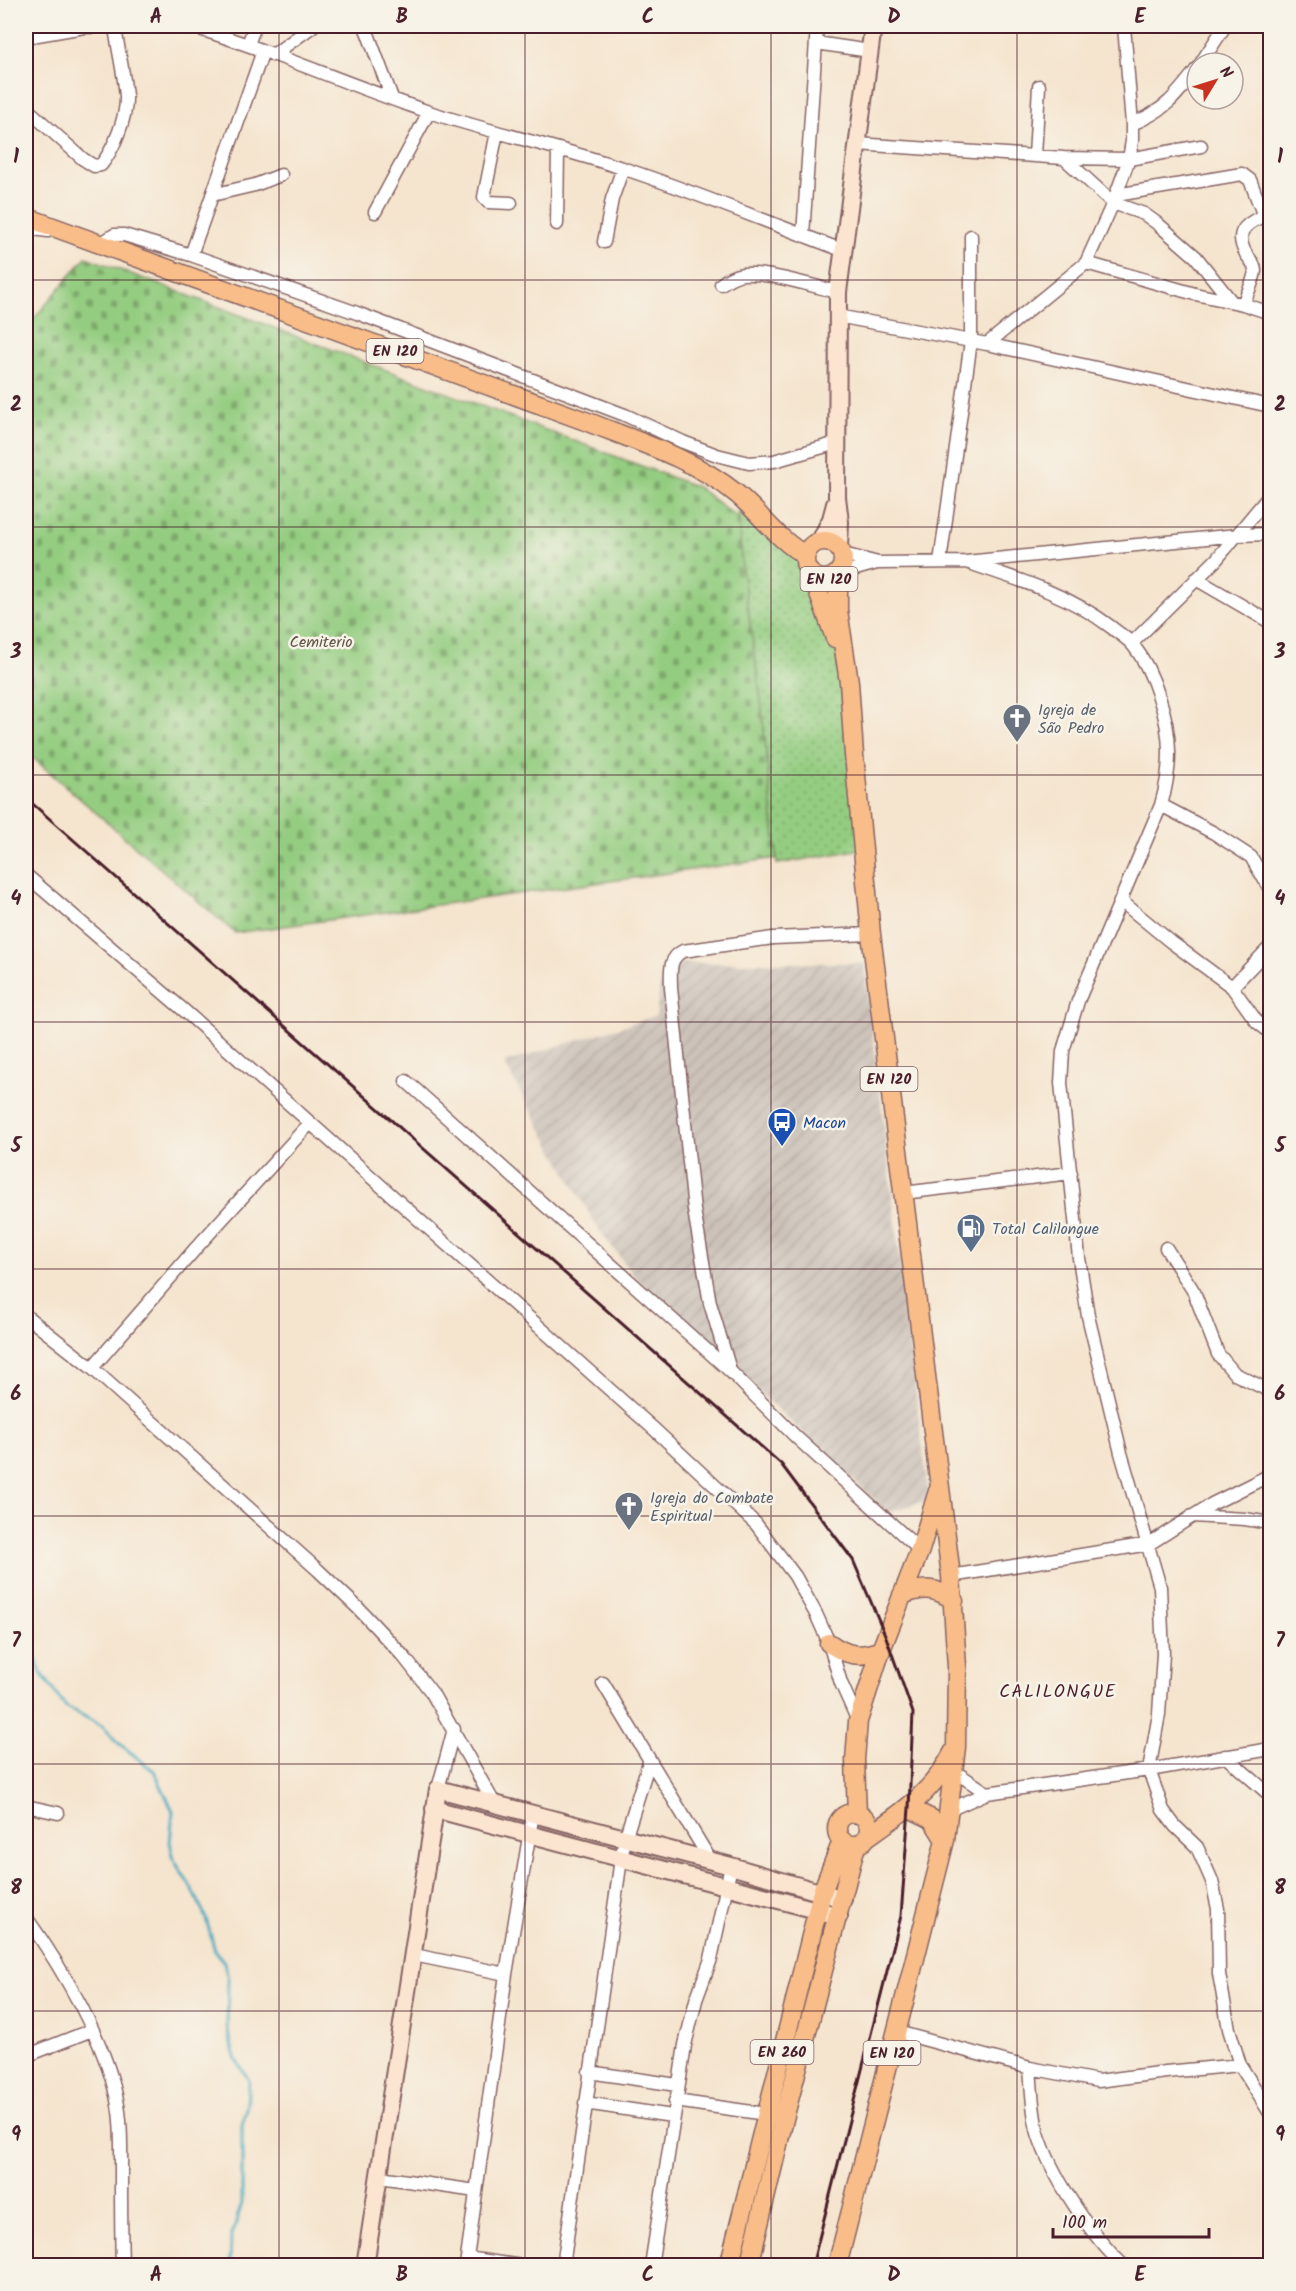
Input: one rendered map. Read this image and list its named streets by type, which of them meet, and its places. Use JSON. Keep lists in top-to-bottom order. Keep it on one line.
{"streets":{"main road":["EN 120","EN 260"]},"crossings":[["EN 120","EN 260"]],"districts":["CALILONGUE"],"parks":["Cemiterio"],"places":{"church":["Igreja de São Pedro","Igreja do Combate Espiritual"],"bus stop":["Macon"],"fuel station":["Total Calilongue"]},"scale_bar":"100 m","north":"top right","grid":{"columns":["A","B","C","D","E"],"rows":["1","2","3","4","5","6","7","8","9"]}}
